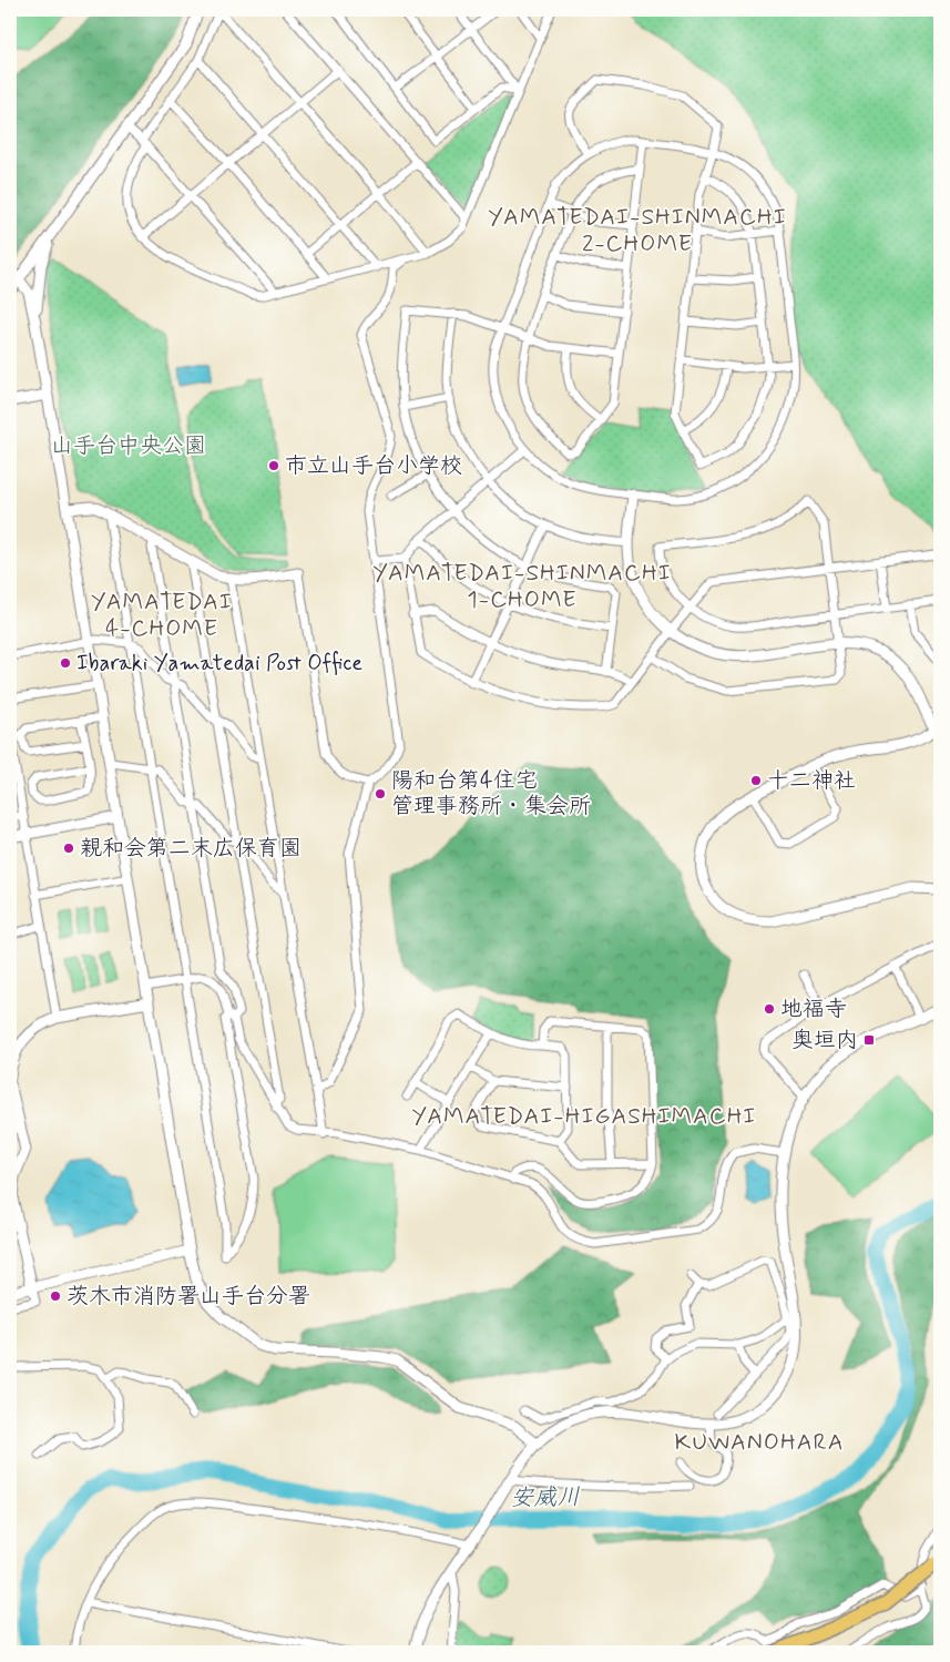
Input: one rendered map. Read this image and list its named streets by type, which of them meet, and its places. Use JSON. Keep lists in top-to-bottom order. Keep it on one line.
{"districts":["YAMATEDAI-SHINMACHI 2-CHOME","YAMATEDAI-SHINMACHI 1-CHOME","YAMATEDAI 4-CHOME","YAMATEDAI-HIGASHIMACHI","KUWANOHARA"],"water":["安威川"],"parks":["山手台中央公園"],"places":{"other":["市立山手台小学校","Ibaraki Yamatedai Post Office","十二神社","陽和台第4住宅 管理事務所・集会所","親和会第二末広保育園","地福寺","茨木市消防署山手台分署"],"transit":["奥垣内"]}}
